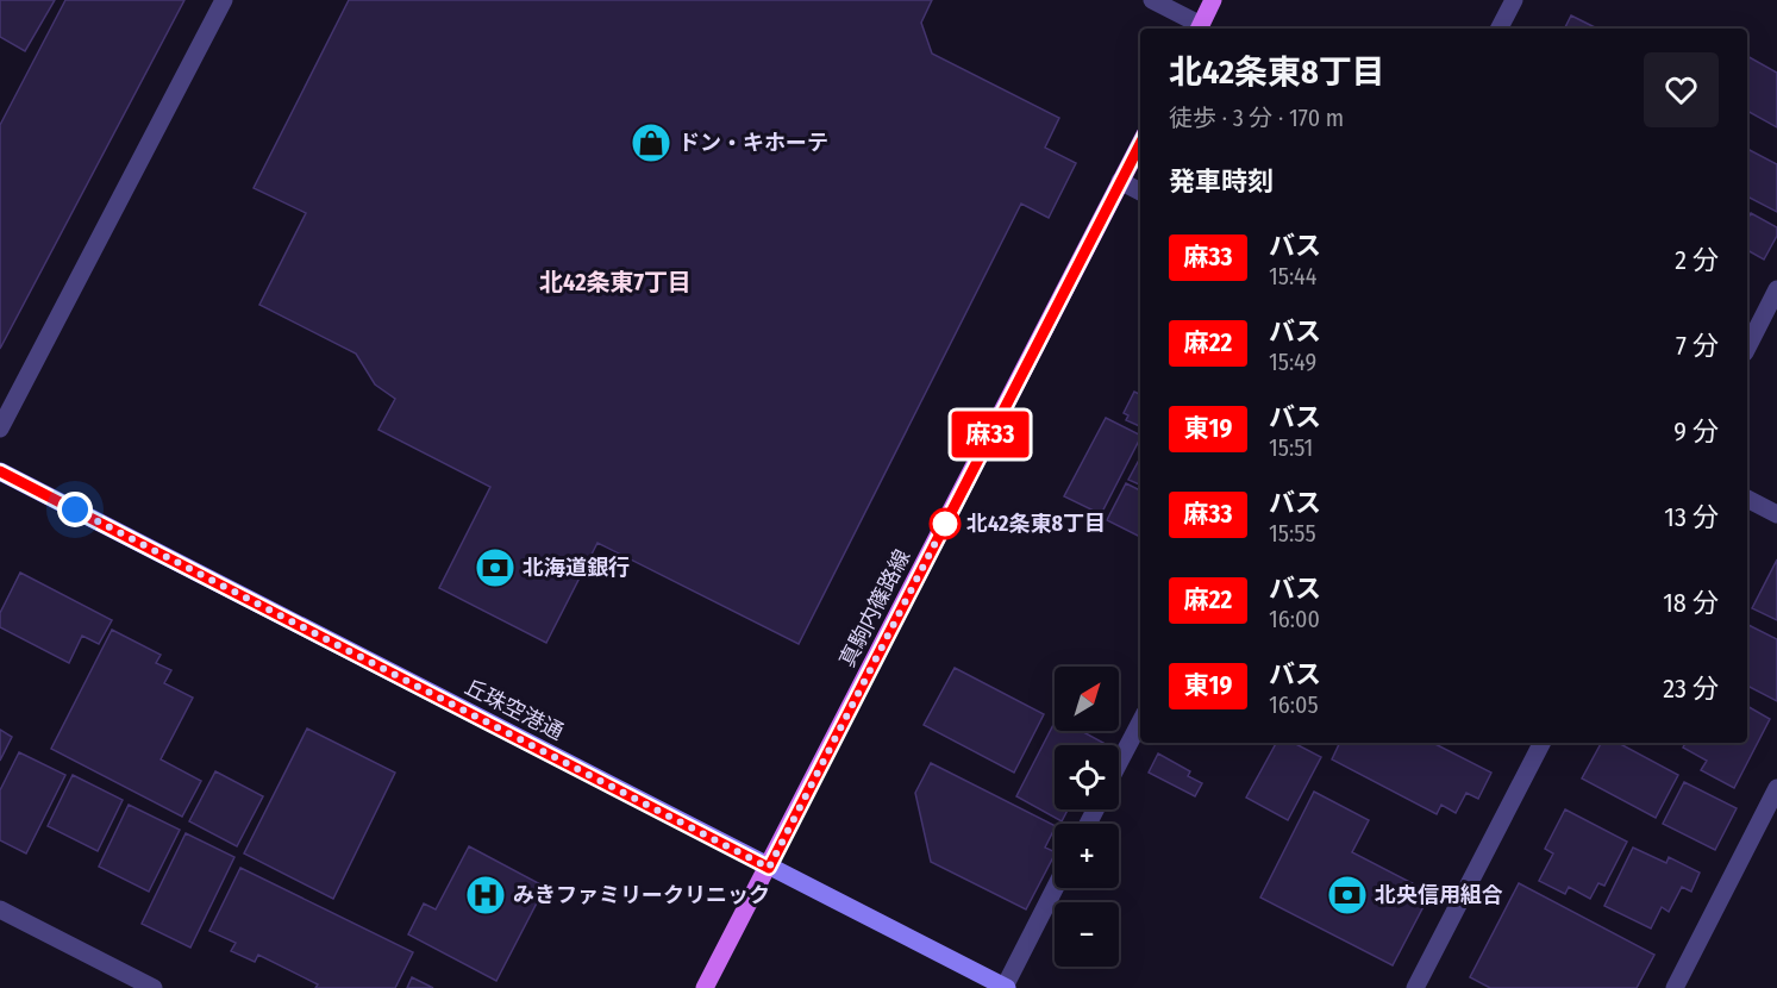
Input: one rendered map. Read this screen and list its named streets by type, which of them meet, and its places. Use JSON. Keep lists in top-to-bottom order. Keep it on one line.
{"streets":{"main road":["真駒内篠路線","丘珠空港通"]},"crossings":[["真駒内篠路線","丘珠空港通"]],"districts":["北42条東7丁目"],"places":{"shop":["ドン・キホーテ"],"other":["北42条東8丁目"],"bank":["北海道銀行","北央信用組合"],"hospital":["みきファミリークリニック"]},"lines":["bus line 麻33"],"north":"top right","page":{"on_map":"麻33","heading":[["北42条東8丁目","徒歩 · 3 分 · 170 m"],"発車時刻"],"list":[{"mark":"麻33","name":"バス","note":"15:44","value":"2 分"},{"mark":"麻22","name":"バス","note":"15:49","value":"7 分"},{"mark":"東19","name":"バス","note":"15:51","value":"9 分"},{"mark":"麻33","name":"バス","note":"15:55","value":"13 分"},{"mark":"麻22","name":"バス","note":"16:00","value":"18 分"},{"mark":"東19","name":"バス","note":"16:05","value":"23 分"}],"map_buttons":["+","−"]}}
